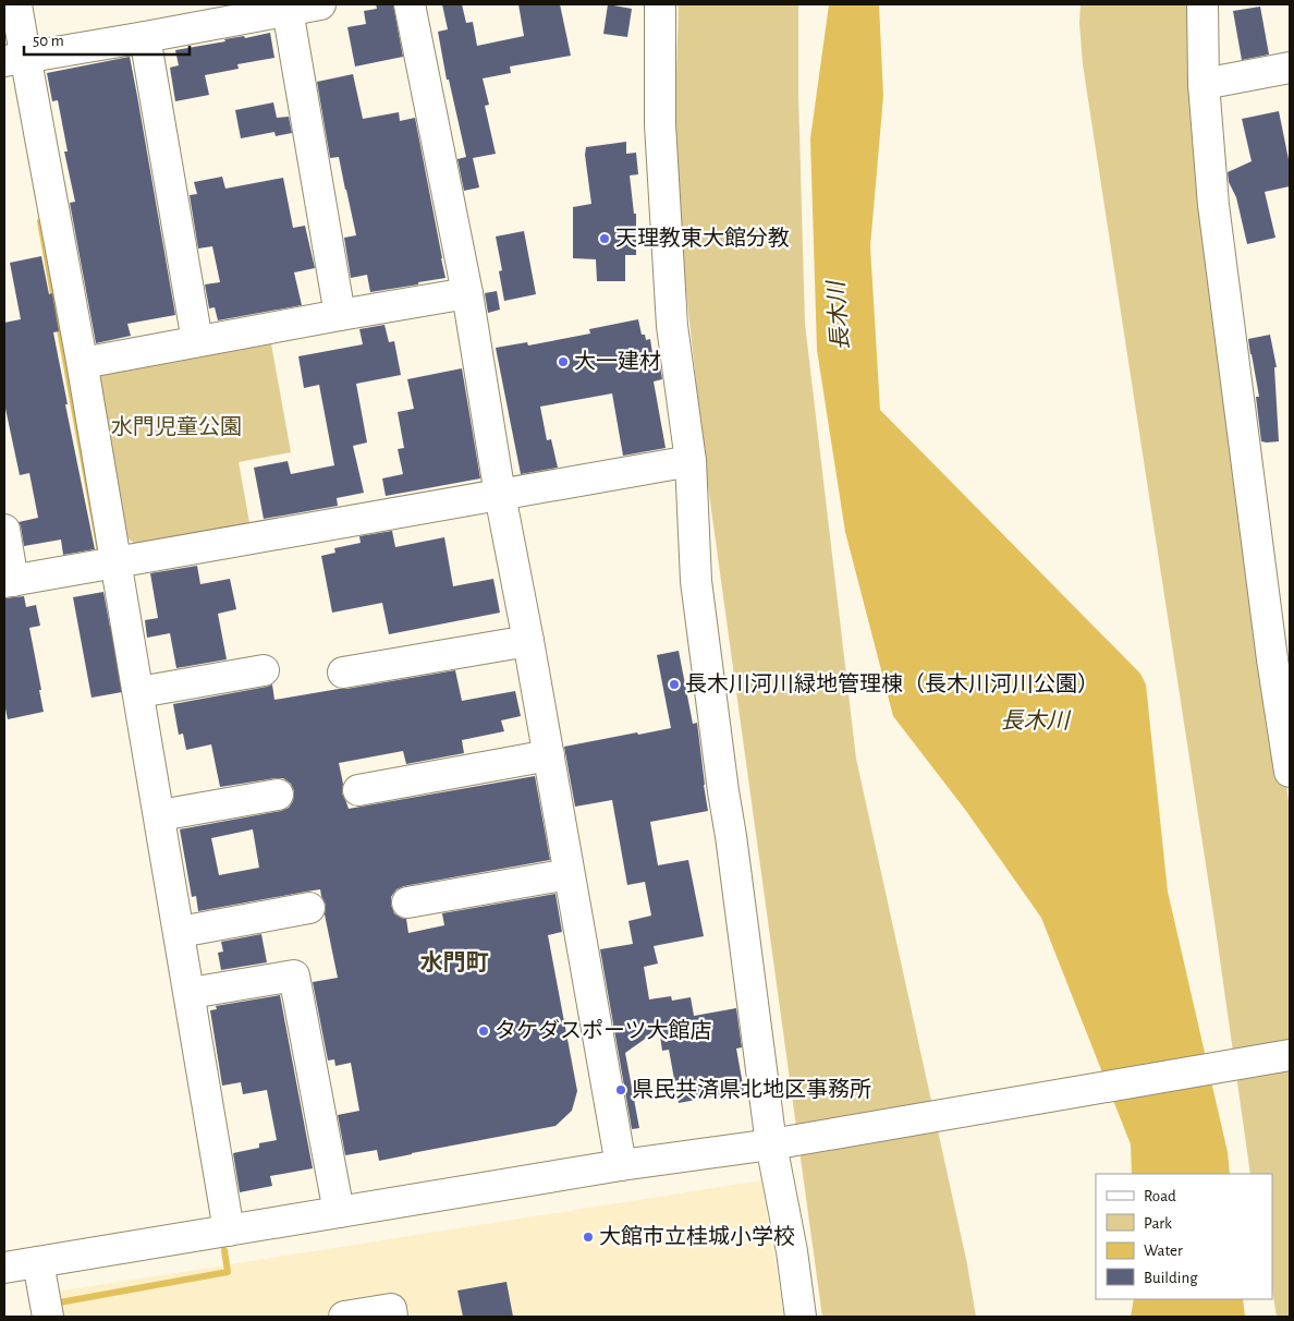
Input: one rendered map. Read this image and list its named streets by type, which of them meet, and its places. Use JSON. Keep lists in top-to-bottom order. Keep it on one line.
{"districts":["水門町"],"water":["長木川"],"parks":["水門児童公園"],"places":["天理教東大館分教","大一建材","長木川河川緑地管理棟（長木川河川公園）","タケダスポーツ大館店","県民共済県北地区事務所","大館市立桂城小学校"],"legend":["Road","Park","Water","Building"],"scale_bar":"50 m"}
